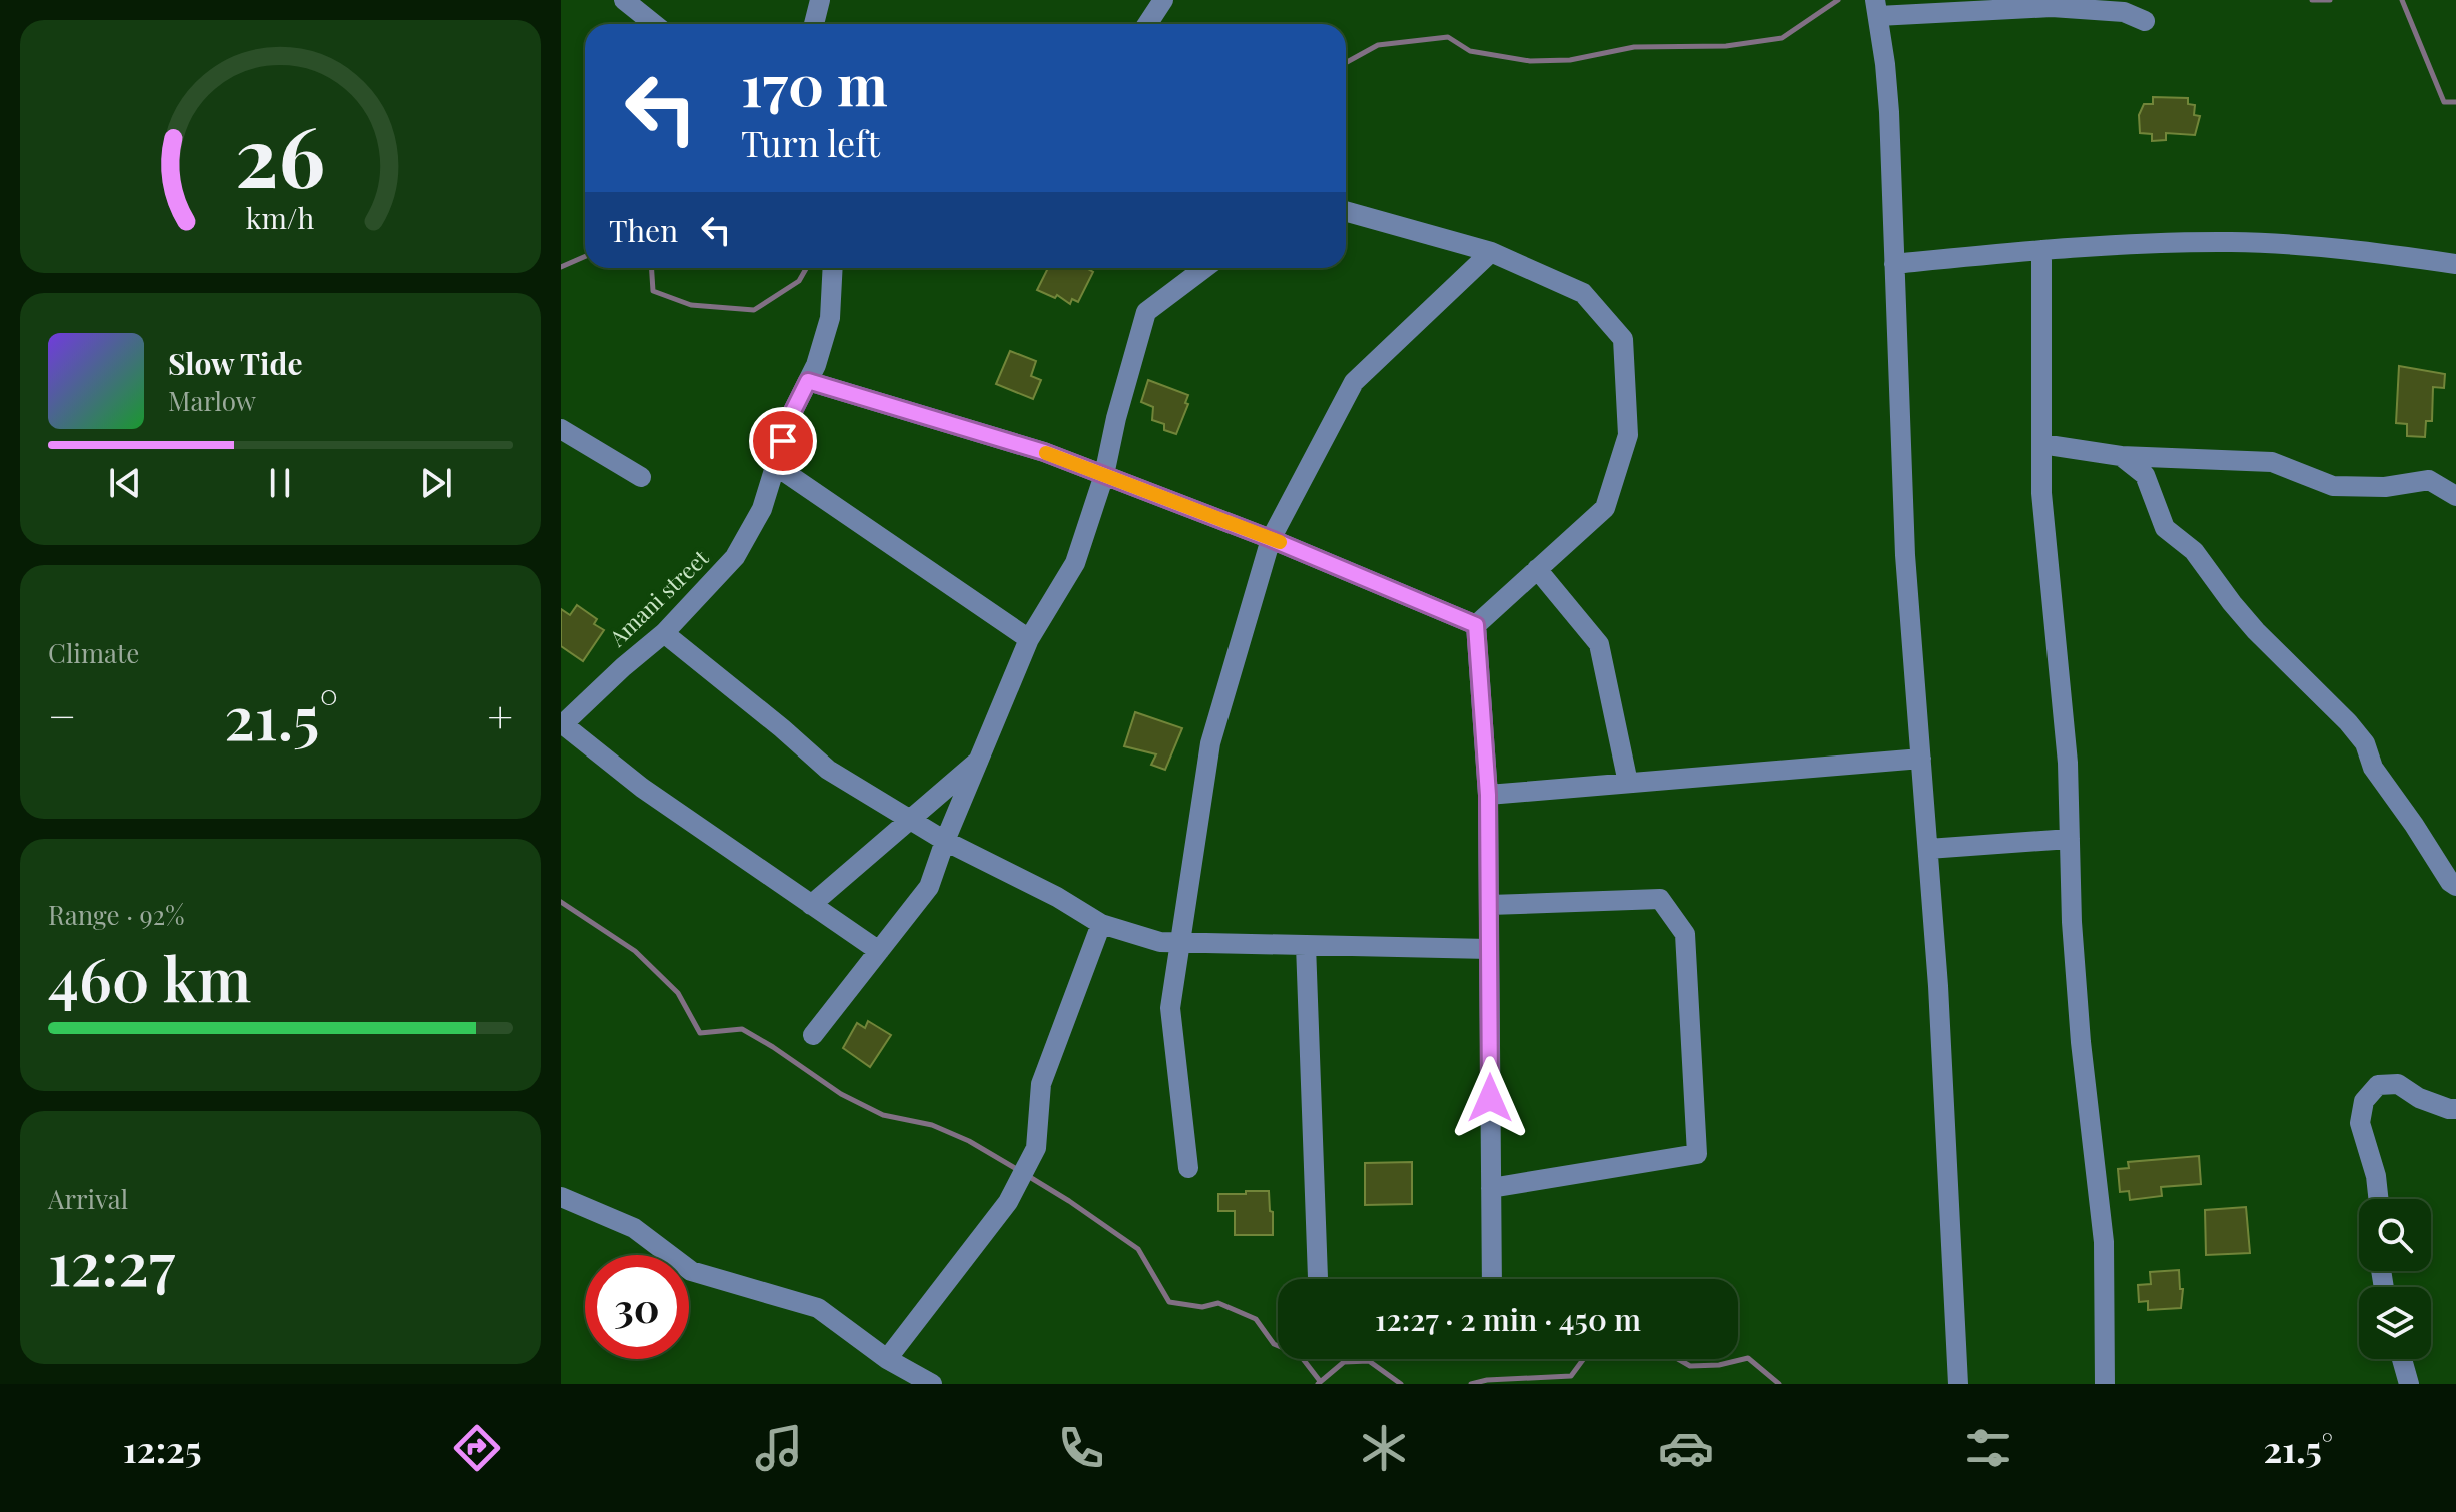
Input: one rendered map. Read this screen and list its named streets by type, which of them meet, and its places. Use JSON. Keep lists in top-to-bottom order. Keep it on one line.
{"streets":{"street":["Amani street"]},"page":{"turn":["170 m","Turn left"],"then":"Then","song":["Slow Tide","Marlow"],"tile":["Climate",["Range · 92%","460 km"],["Arrival","12:27"]],"heat":["−","21.5°","+"],"limit":"30","trip":"12:27 · 2 min · 450 m","tabs":["12:25","21.5°"],"gauge":["26","km/h"]}}
